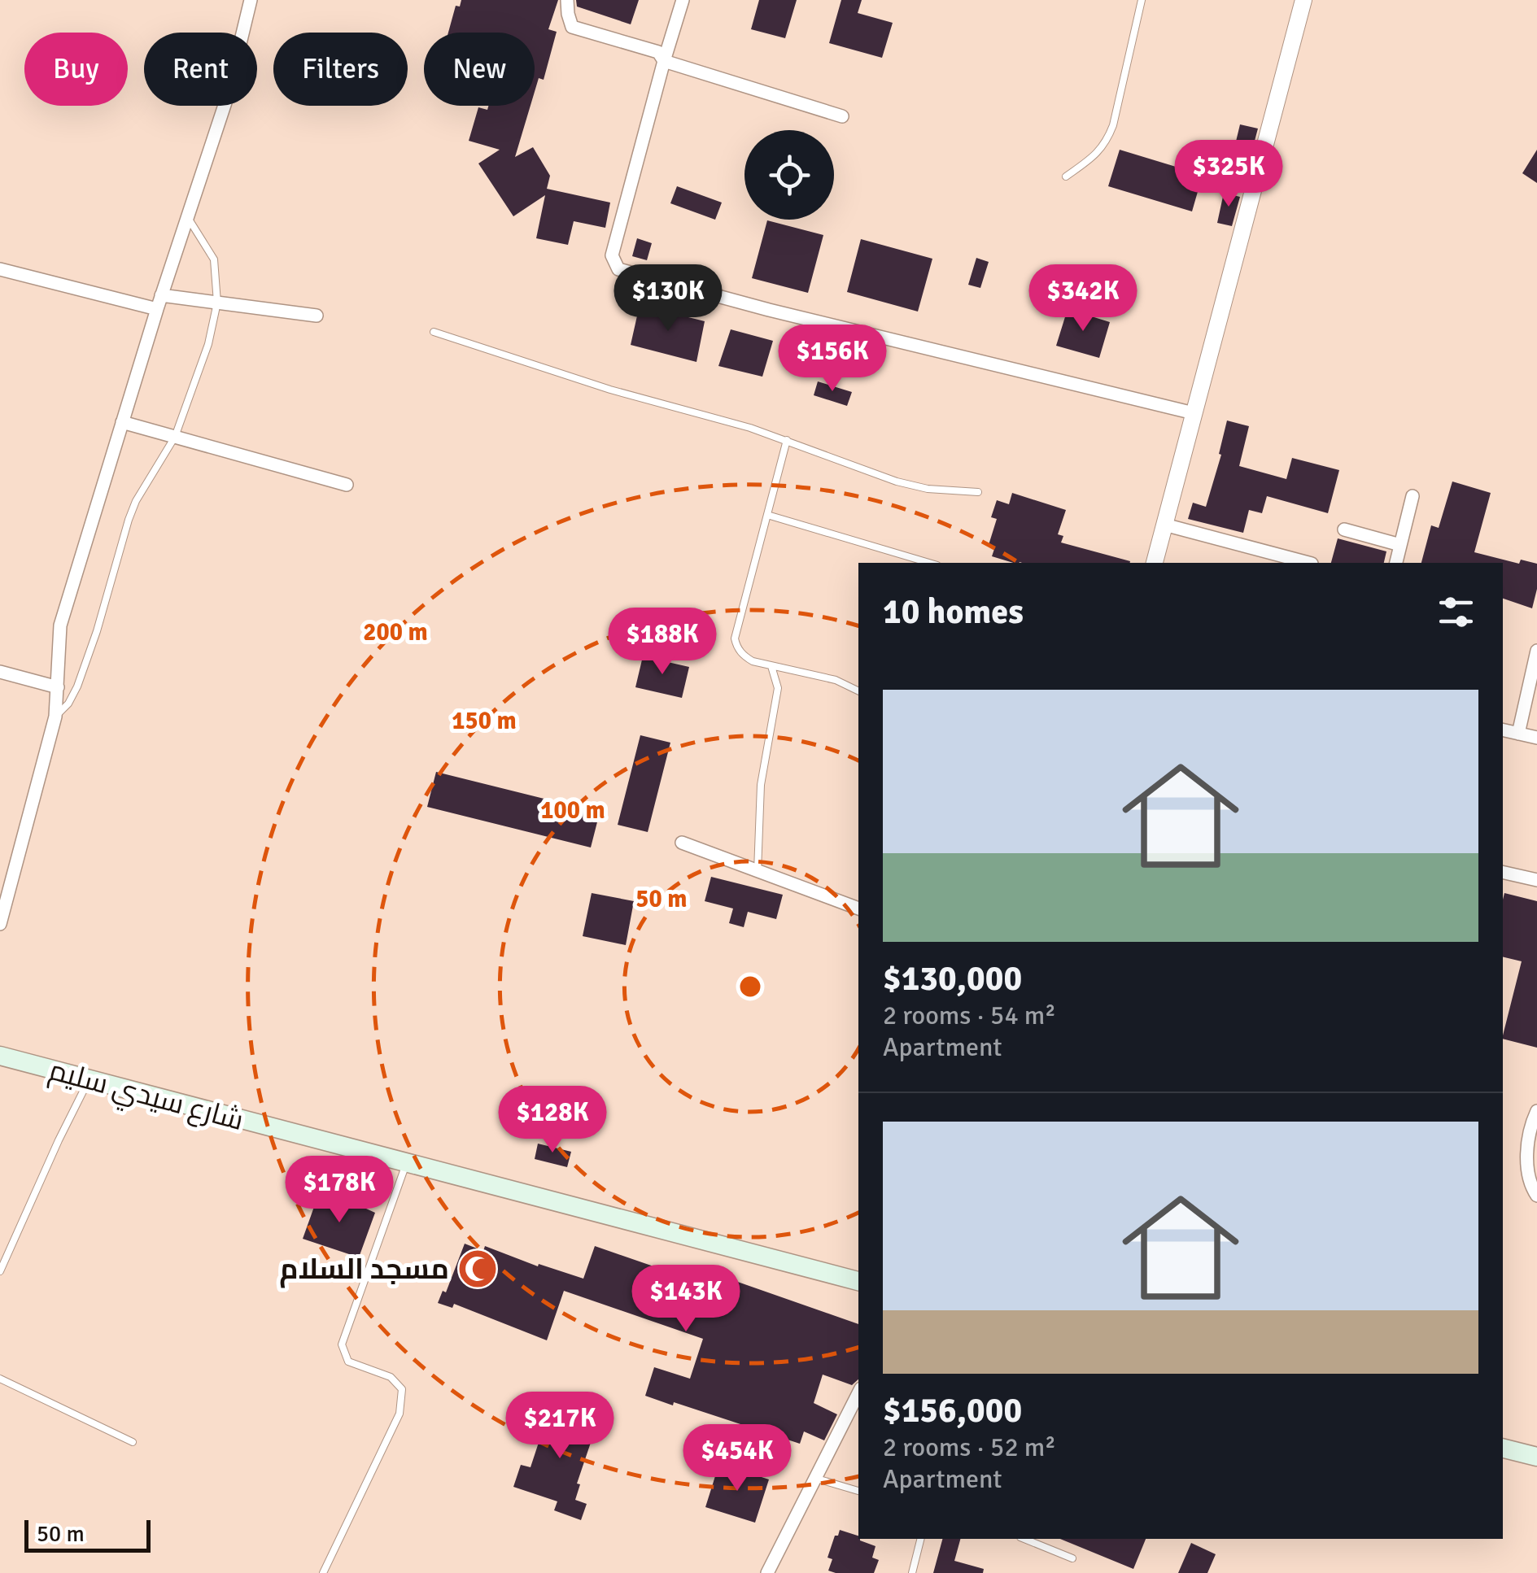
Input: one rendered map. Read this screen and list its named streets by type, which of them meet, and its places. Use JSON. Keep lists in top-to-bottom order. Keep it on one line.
{"streets":{"main road":["شارع سيدي سليم"]},"places":{"mosque":["مسجد السلام"]},"scale_bar":"50 m","page":{"chip":["Buy","Rent","Filters","New"],"price":["$325K","$130K","$342K","$156K","$188K","$128K","$178K","$143K","$217K","$454K"],"heading":"10 homes","list":[{"name":"$130,000","note":"2 rooms · 54 m² · Apartment"},{"name":"$156,000","note":"2 rooms · 52 m² · Apartment"}],"scale":"50 m"},"rings":["200 m","150 m","100 m","50 m"]}
